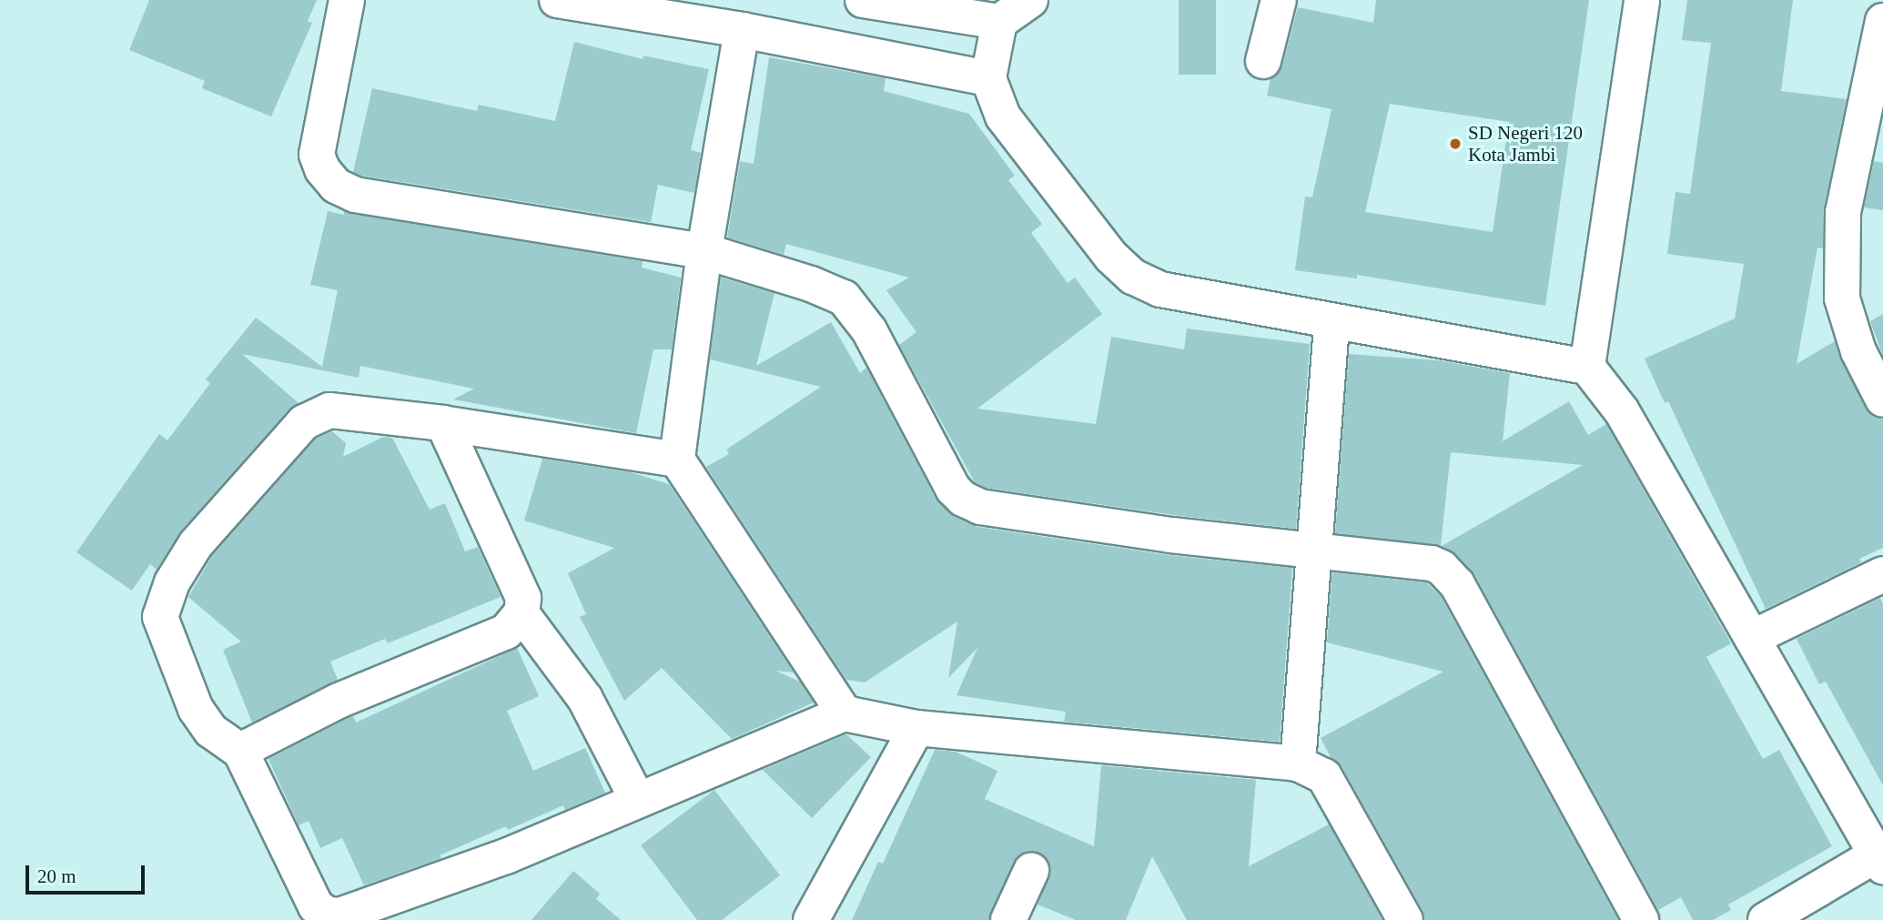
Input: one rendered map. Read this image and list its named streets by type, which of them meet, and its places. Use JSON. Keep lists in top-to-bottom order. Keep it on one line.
{"places":["SD Negeri 120 Kota Jambi"],"scale_bar":"20 m"}
